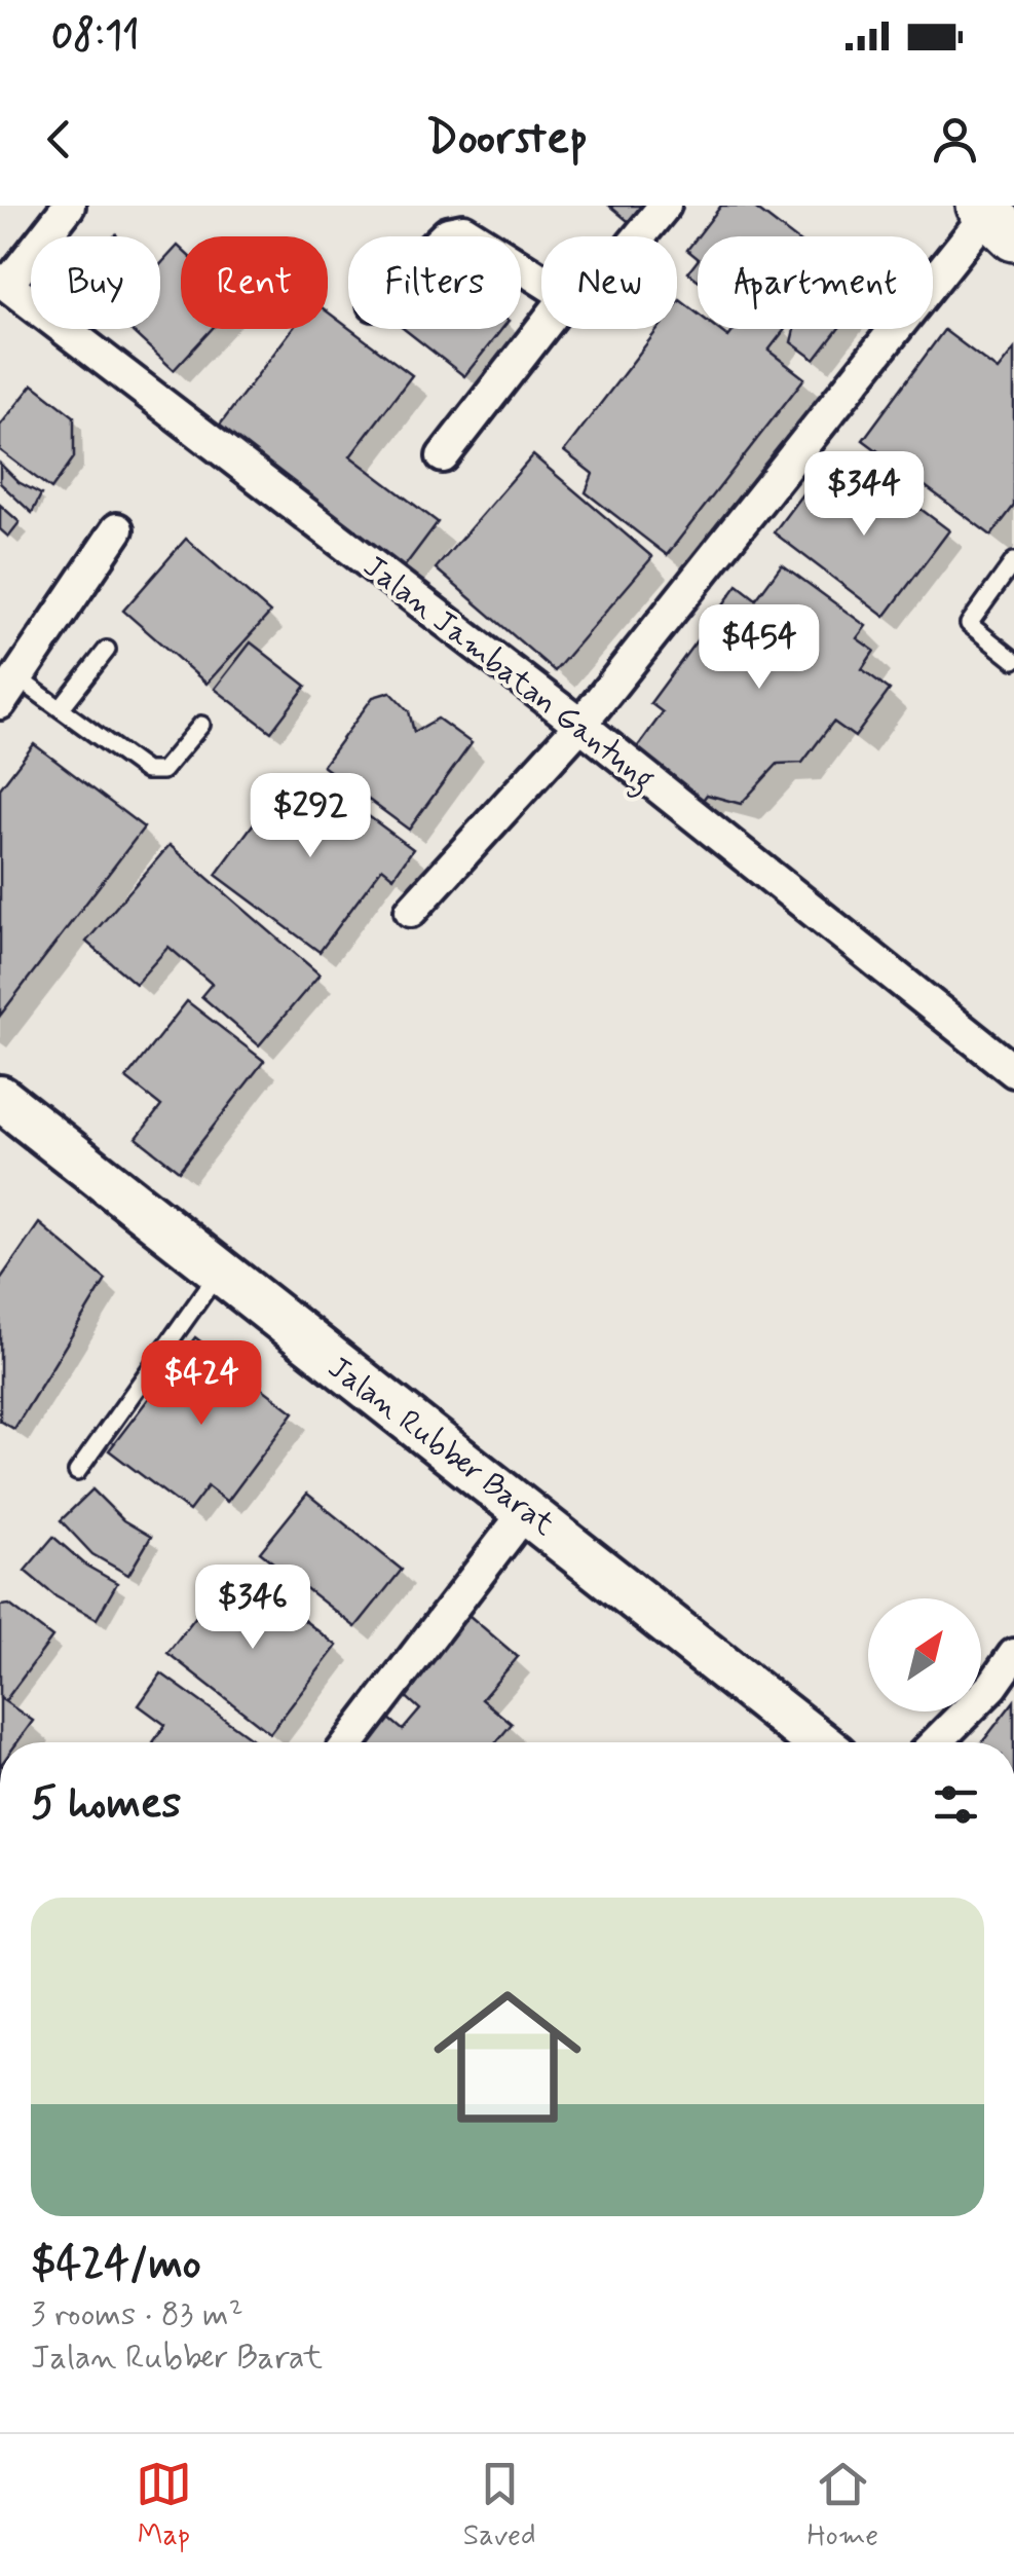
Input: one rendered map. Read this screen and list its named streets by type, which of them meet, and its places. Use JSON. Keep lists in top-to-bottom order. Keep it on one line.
{"streets":{"main road":["Jalan Rubber Barat"],"street":["Jalan Jambatan Gantung"]},"north":"top right","page":{"status":"08:11","header":"Doorstep","chip":["Buy","Rent","Filters","New","Apartment"],"price":["$344","$454","$292","$424","$346"],"heading":"5 homes","list":[{"name":"$424/mo","note":"3 rooms · 83 m² · Jalan Rubber Barat"}],"tabs":["Map","Saved","Home"]}}
